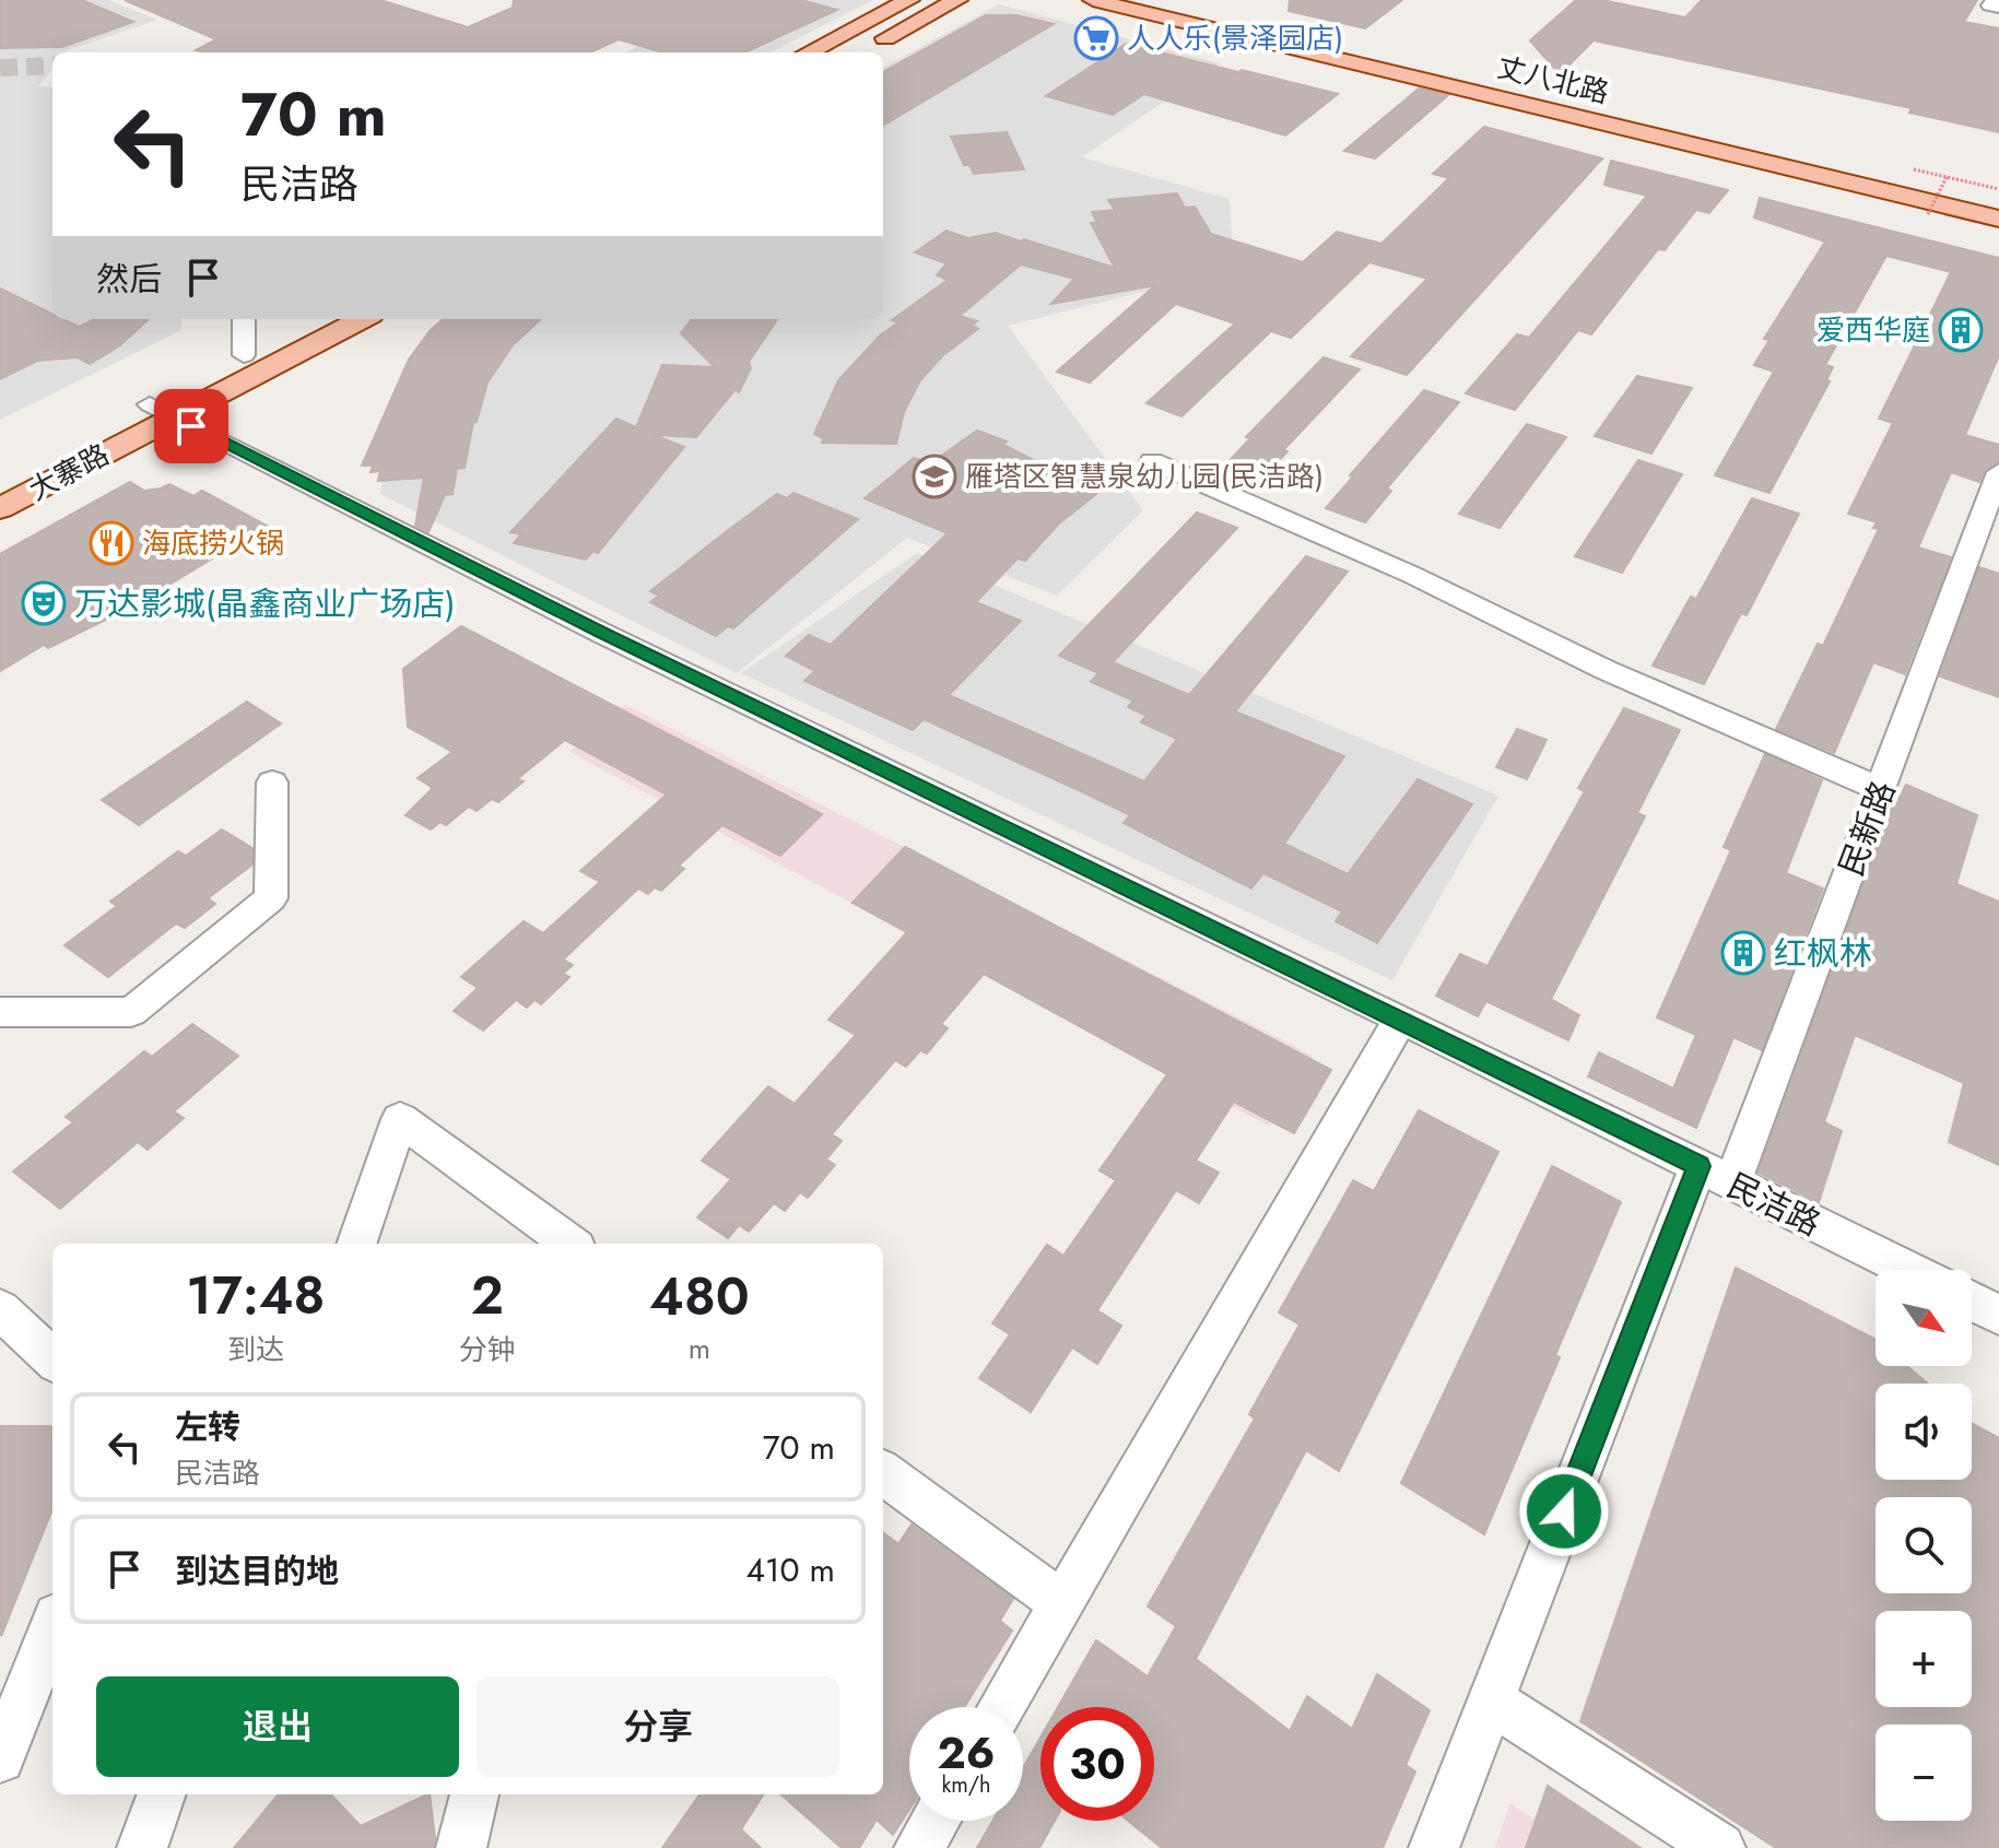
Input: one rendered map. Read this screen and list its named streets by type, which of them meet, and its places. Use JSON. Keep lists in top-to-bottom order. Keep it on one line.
{"streets":{"main road":["丈八北路","大寨路"],"street":["民新路","民洁路"]},"crossings":[["大寨路","民洁路"],["民新路","民洁路"]],"places":{"supermarket":["人人乐(景泽园店)"],"building":["爱西华庭","红枫林"],"school or university":["雁塔区智慧泉幼儿园(民洁路)"],"restaurant":["海底捞火锅"],"theatre":["万达影城(晶鑫商业广场店)"]},"north":"bottom right","page":{"turn":["70 m","民洁路"],"then":"然后","eta":["17:48","到达","2","分钟","480","m"],"map_buttons":["+","−"],"list":[{"name":"左转","note":"民洁路","value":"70 m"},{"name":"到达目的地","value":"410 m"}],"buttons":["退出","分享"],"speed":"26 km/h","limit":"30"}}
